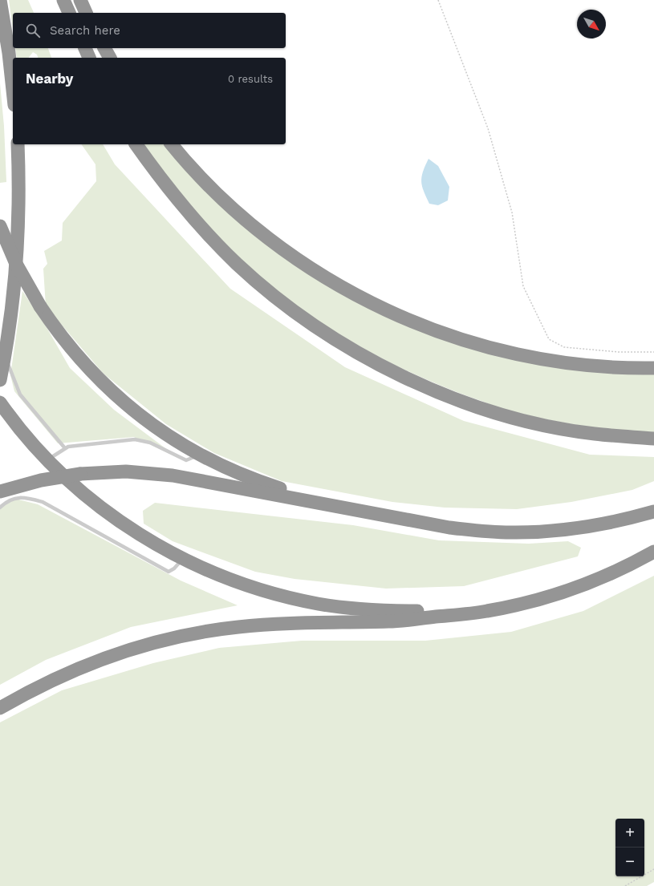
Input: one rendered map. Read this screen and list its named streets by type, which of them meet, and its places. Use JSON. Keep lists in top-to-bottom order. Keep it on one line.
{"north":"bottom right","page":{"search":"Search here","heading":["Nearby","0 results"],"map_buttons":["+","−"]}}
